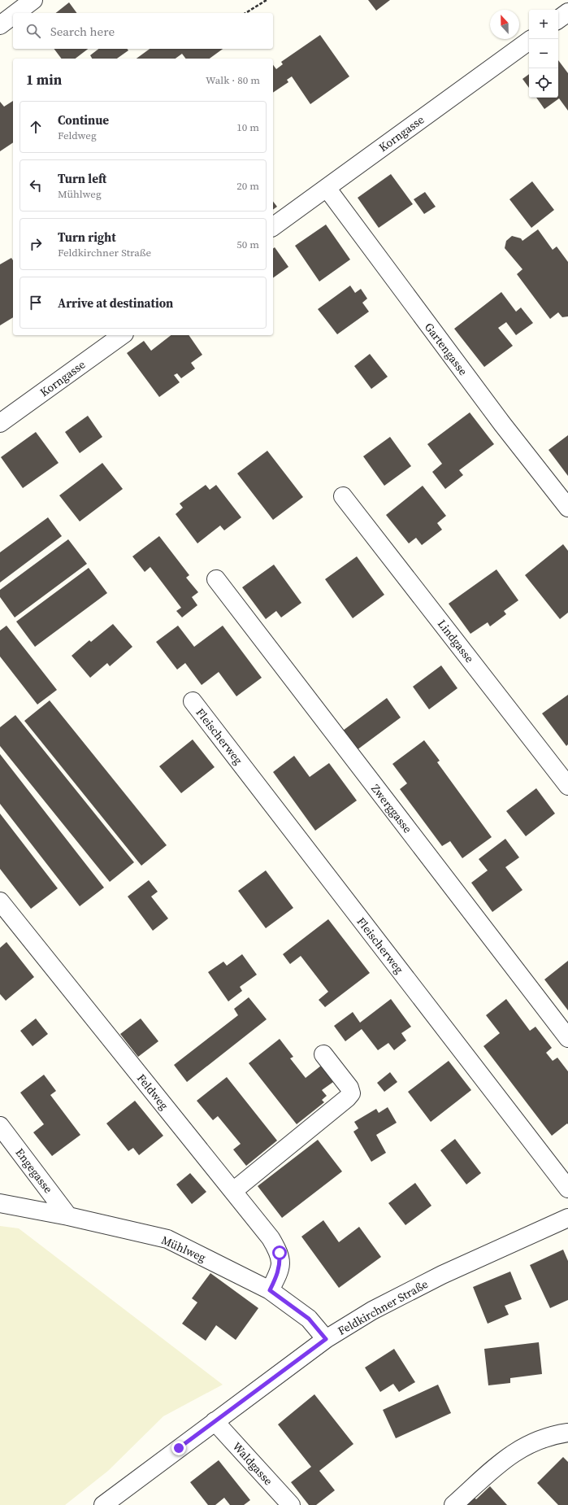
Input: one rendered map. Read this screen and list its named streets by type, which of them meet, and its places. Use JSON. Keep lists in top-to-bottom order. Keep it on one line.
{"streets":{"street":["Korngasse","Gartengasse","Lindgasse","Fleischerweg","Zwerggasse","Feldweg","Engegasse","Mühlweg","Feldkirchner Straße","Waldgasse"]},"crossings":[["Korngasse","Gartengasse"],["Feldweg","Mühlweg"],["Engegasse","Mühlweg"],["Mühlweg","Feldkirchner Straße"],["Feldkirchner Straße","Waldgasse"]],"north":"top","page":{"map_buttons":["+","−"],"search":"Search here","heading":["1 min","Walk · 80 m"],"list":[["Continue","Feldweg","10 m"],["Turn left","Mühlweg","20 m"],["Turn right","Feldkirchner Straße","50 m"],"Arrive at destination"]}}
